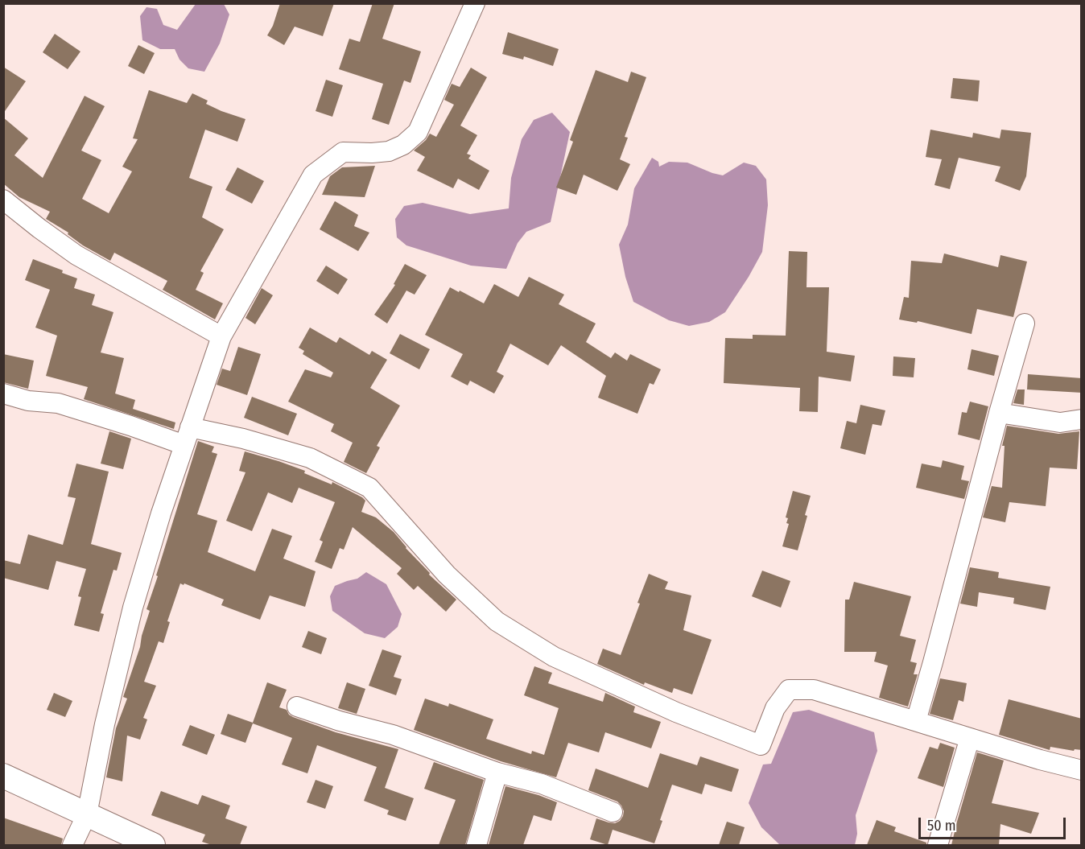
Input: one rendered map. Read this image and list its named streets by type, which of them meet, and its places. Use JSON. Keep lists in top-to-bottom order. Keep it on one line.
{"scale_bar":"50 m"}
